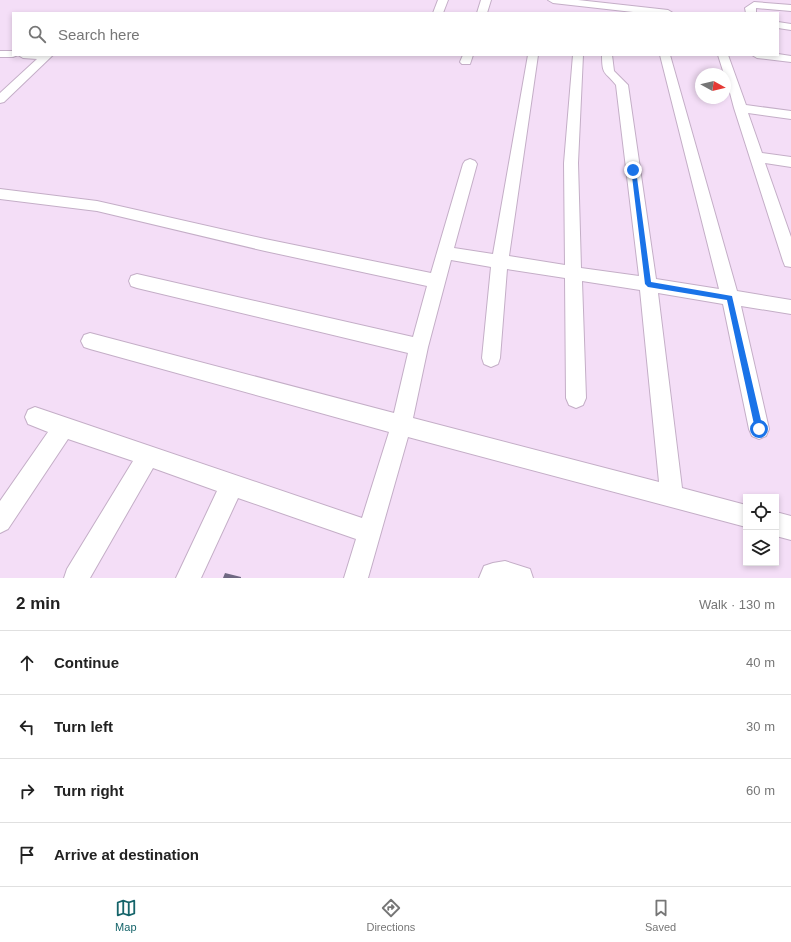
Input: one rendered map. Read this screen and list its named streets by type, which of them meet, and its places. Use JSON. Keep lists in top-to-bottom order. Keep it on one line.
{"north":"right","page":{"search":"Search here","heading":["2 min","Walk · 130 m"],"list":[["Continue","40 m"],["Turn left","30 m"],["Turn right","60 m"],"Arrive at destination"],"nav":["Map","Directions","Saved"]}}
